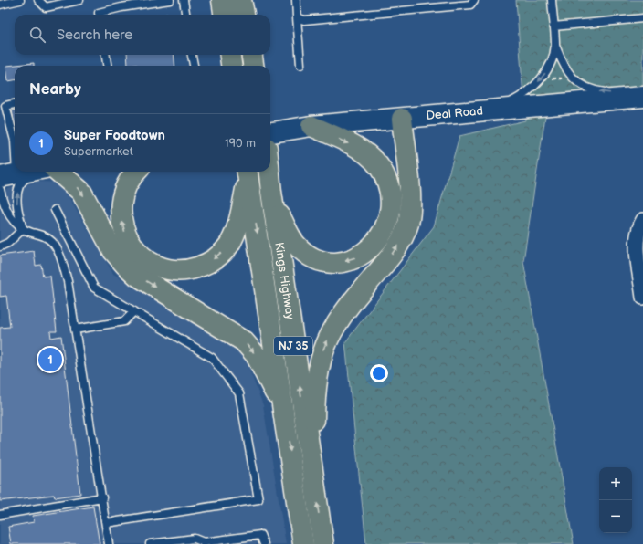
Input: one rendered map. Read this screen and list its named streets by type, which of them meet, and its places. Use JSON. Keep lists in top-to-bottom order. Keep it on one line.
{"streets":{"main road":["Kings Highway","NJ 35"],"street":["Deal Road"]},"page":{"search":"Search here","heading":"Nearby","list":[{"mark":"1","name":"Super Foodtown","note":"Supermarket","value":"190 m"}],"pins":"1","map_buttons":["+","−"]}}
